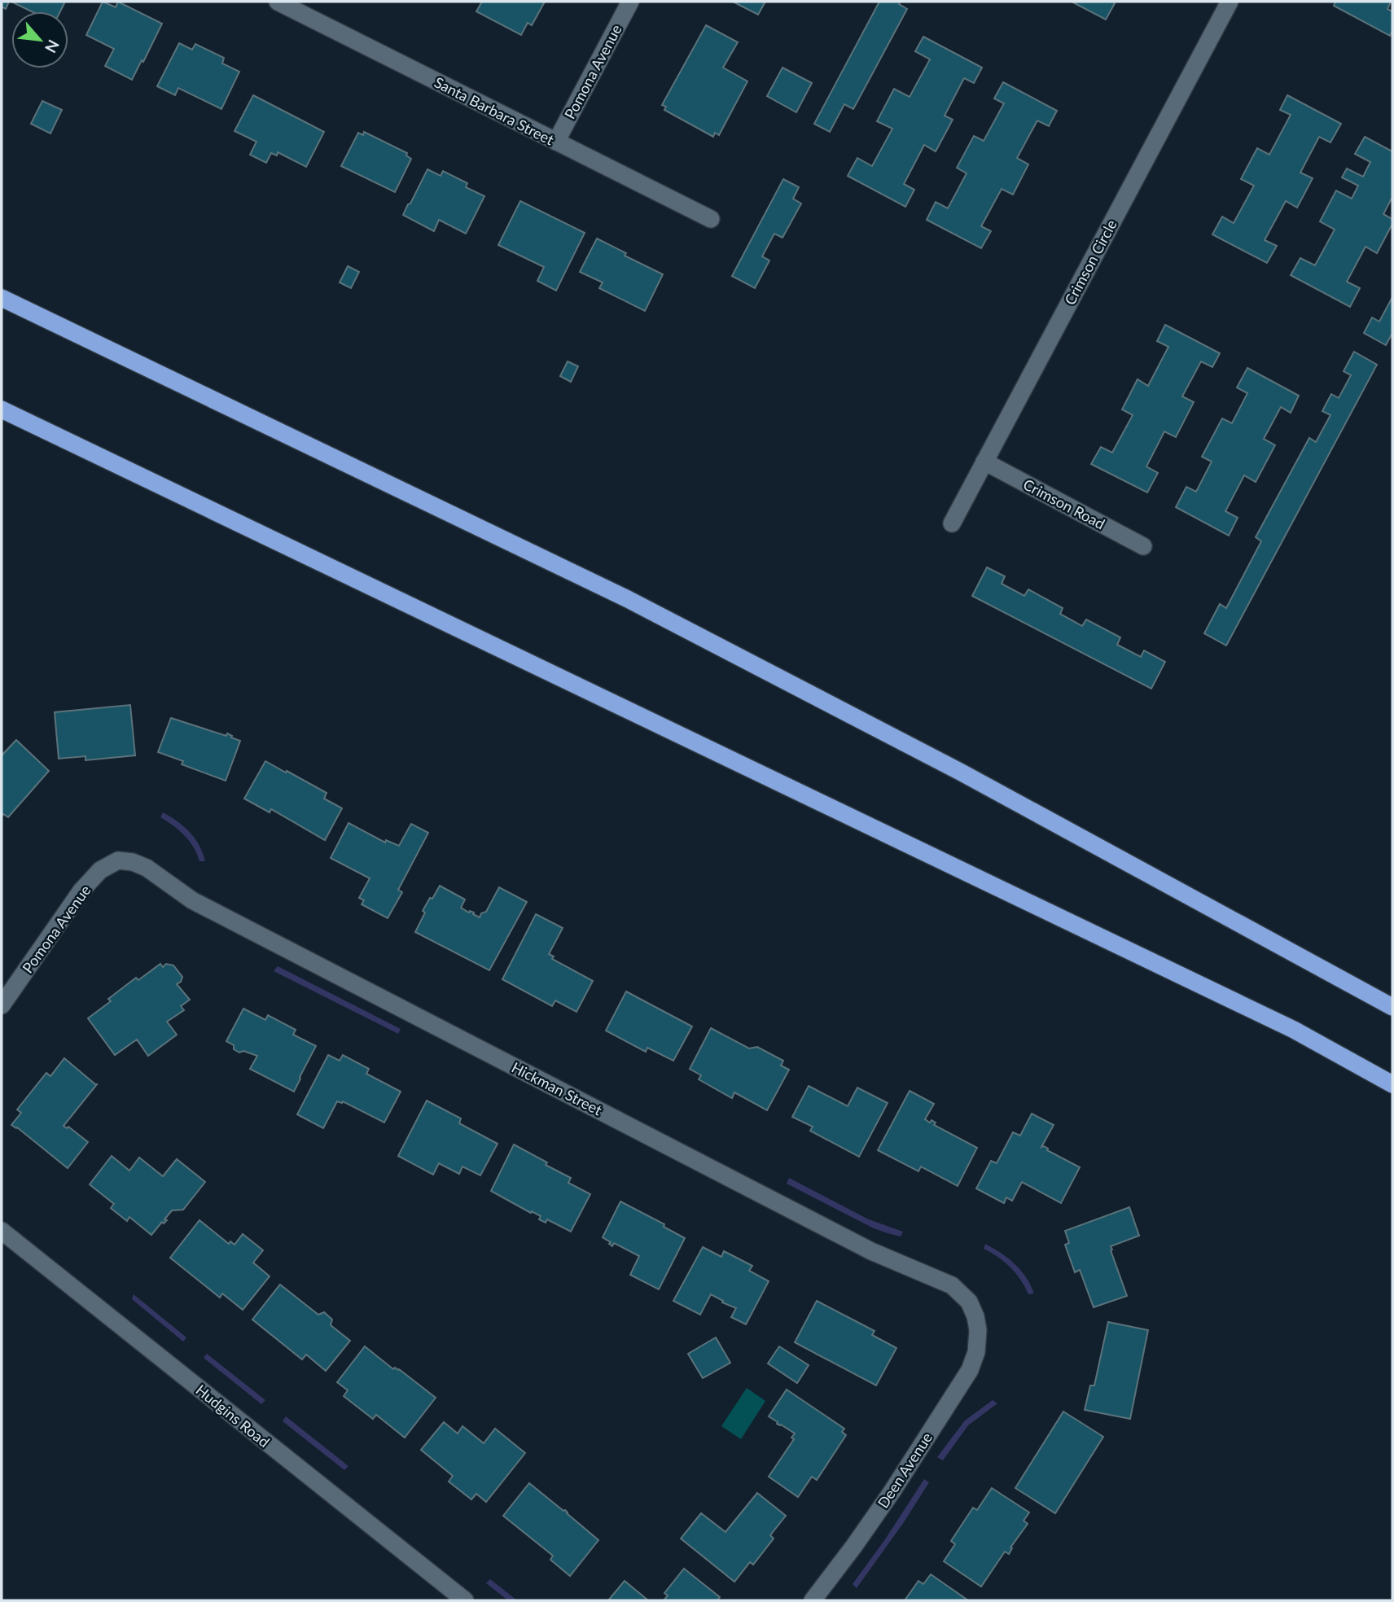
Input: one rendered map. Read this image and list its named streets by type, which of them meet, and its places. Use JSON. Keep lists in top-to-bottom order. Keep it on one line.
{"streets":{"street":["Pomona Avenue","Santa Barbara Street","Crimson Circle","Crimson Road","Hickman Street","Hudgins Road","Deen Avenue"]},"crossings":[["Pomona Avenue","Santa Barbara Street"],["Pomona Avenue","Hickman Street"],["Crimson Circle","Crimson Road"],["Hickman Street","Deen Avenue"]],"north":"bottom right"}
